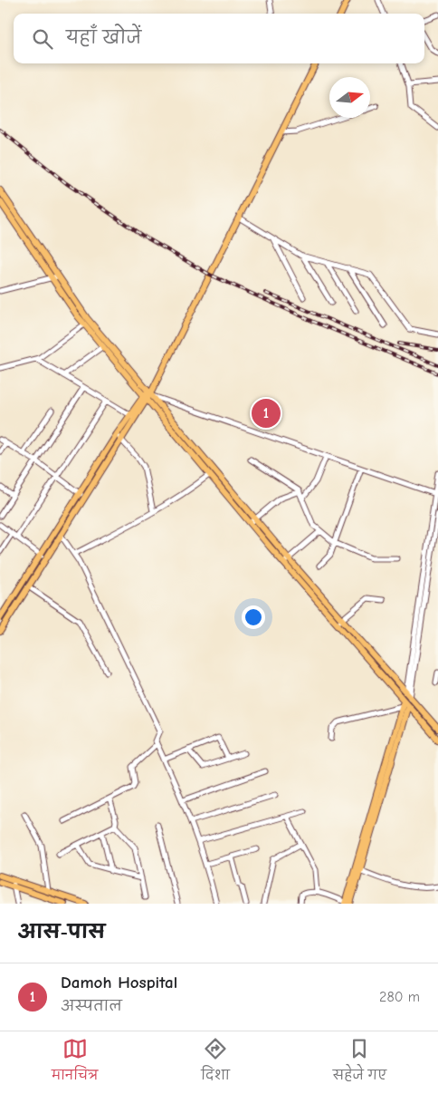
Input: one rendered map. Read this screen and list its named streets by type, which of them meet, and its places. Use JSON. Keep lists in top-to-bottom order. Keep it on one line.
{"north":"right","page":{"search":"यहाँ खोजें","pins":"1","heading":"आस-पास","list":[{"mark":"1","name":"Damoh Hospital","note":"अस्पताल","value":"280 m"}],"nav":["मानचित्र","दिशा","सहेजे गए"]}}
